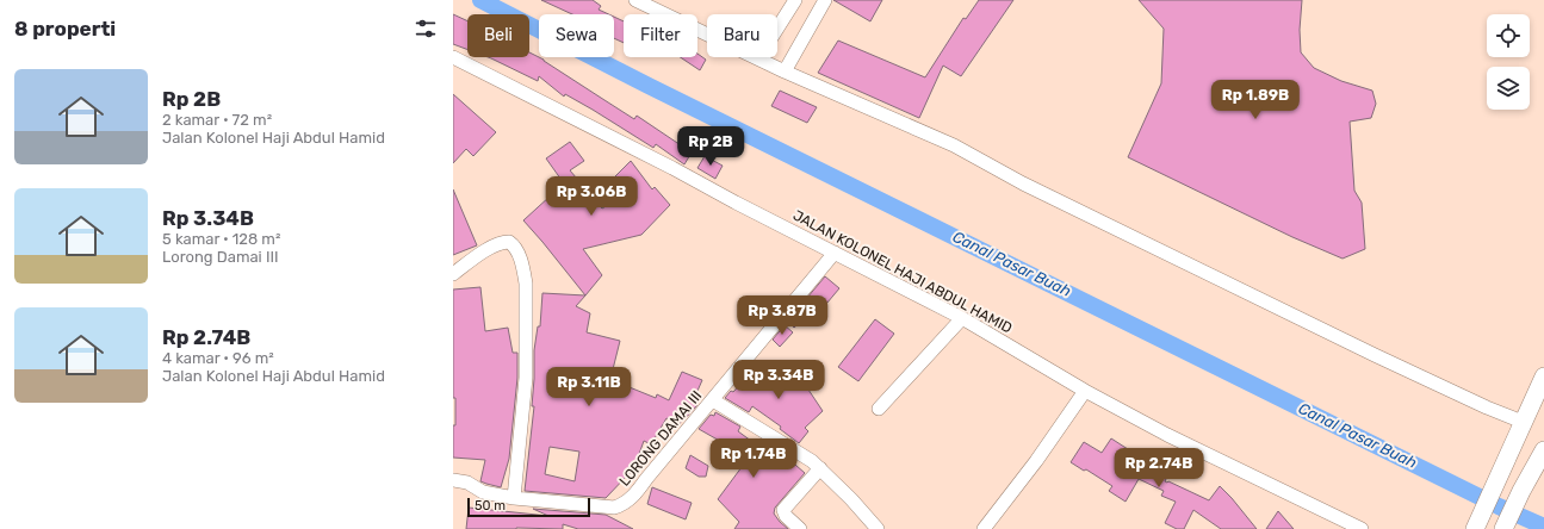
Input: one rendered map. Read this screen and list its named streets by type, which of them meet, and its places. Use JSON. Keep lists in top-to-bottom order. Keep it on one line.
{"streets":{"street":["JALAN KOLONEL HAJI ABDUL HAMID","LORONG DAMAI III"]},"crossings":[["JALAN KOLONEL HAJI ABDUL HAMID","LORONG DAMAI III"]],"water":["Canal Pasar Buah"],"scale_bar":"50 m","page":{"heading":"8 properti","chip":["Beli","Sewa","Filter","Baru"],"list":[{"name":"Rp 2B","note":"2 kamar · 72 m² · Jalan Kolonel Haji Abdul Hamid"},{"name":"Rp 3.34B","note":"5 kamar · 128 m² · Lorong Damai III"},{"name":"Rp 2.74B","note":"4 kamar · 96 m² · Jalan Kolonel Haji Abdul Hamid"}],"price":["Rp 1.89B","Rp 2B","Rp 3.06B","Rp 3.87B","Rp 3.34B","Rp 3.11B","Rp 1.74B","Rp 2.74B"],"scale":"50 m"}}
